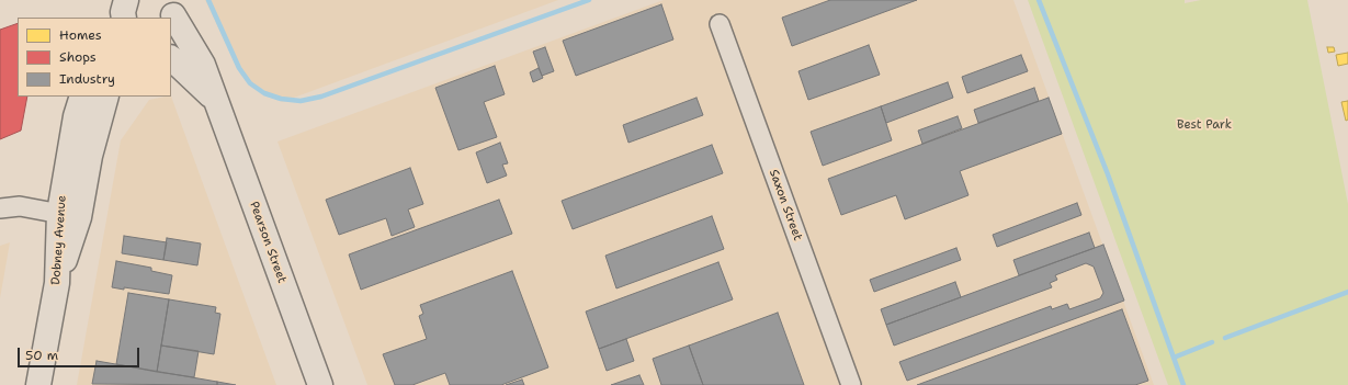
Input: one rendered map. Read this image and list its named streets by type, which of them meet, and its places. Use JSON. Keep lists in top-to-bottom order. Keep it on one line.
{"streets":{"main road":["Dobney Avenue","Pearson Street"],"street":["Saxon Street"]},"parks":["Best Park"],"legend":["Homes","Shops","Industry"],"scale_bar":"50 m"}
